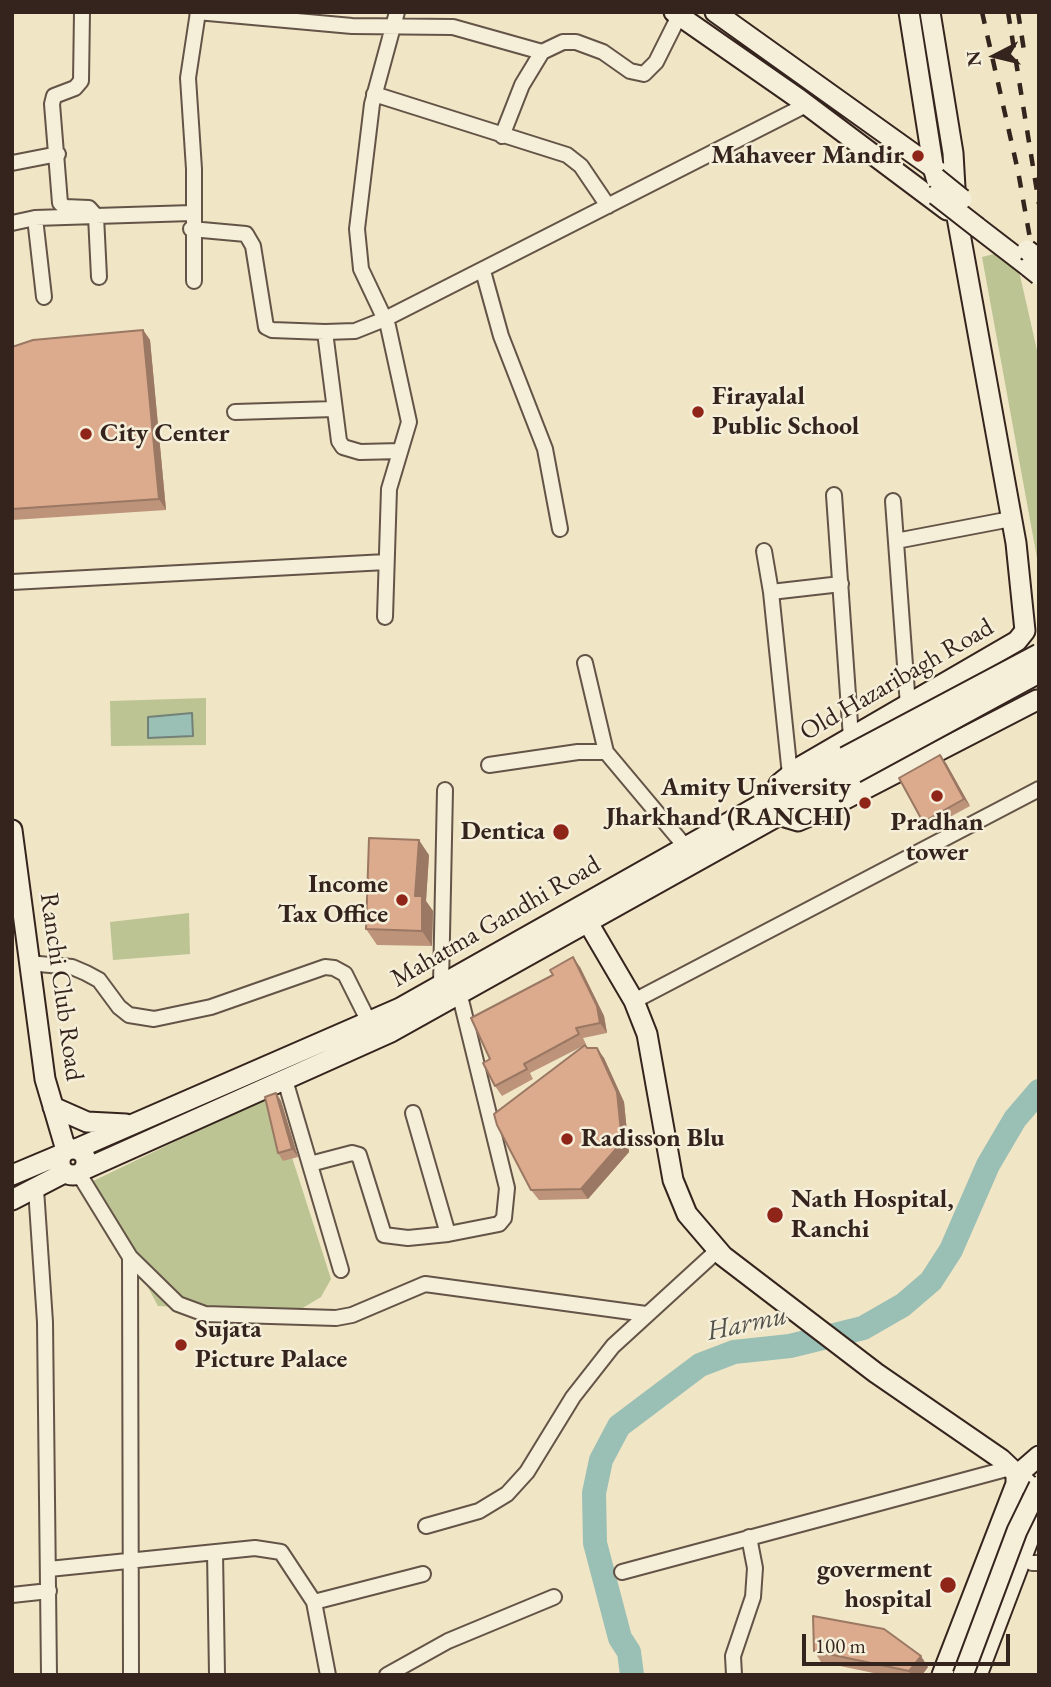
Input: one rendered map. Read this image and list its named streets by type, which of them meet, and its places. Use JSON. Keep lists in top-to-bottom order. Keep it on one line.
{"streets":{"street":["Old Hazaribagh Road","Mahatma Gandhi Road","Ranchi Club Road"]},"crossings":[["Old Hazaribagh Road","Mahatma Gandhi Road"],["Mahatma Gandhi Road","Ranchi Club Road"]],"water":["Harmu"],"places":["Mahaveer Mandir","Firayalal Public School","City Center","Pradhan tower","Amity University Jharkhand (RANCHI)","Dentica","Income Tax Office","Radisson Blu","Nath Hospital, Ranchi","Sujata Picture Palace","goverment hospital"],"scale_bar":"100 m","north":"left"}
